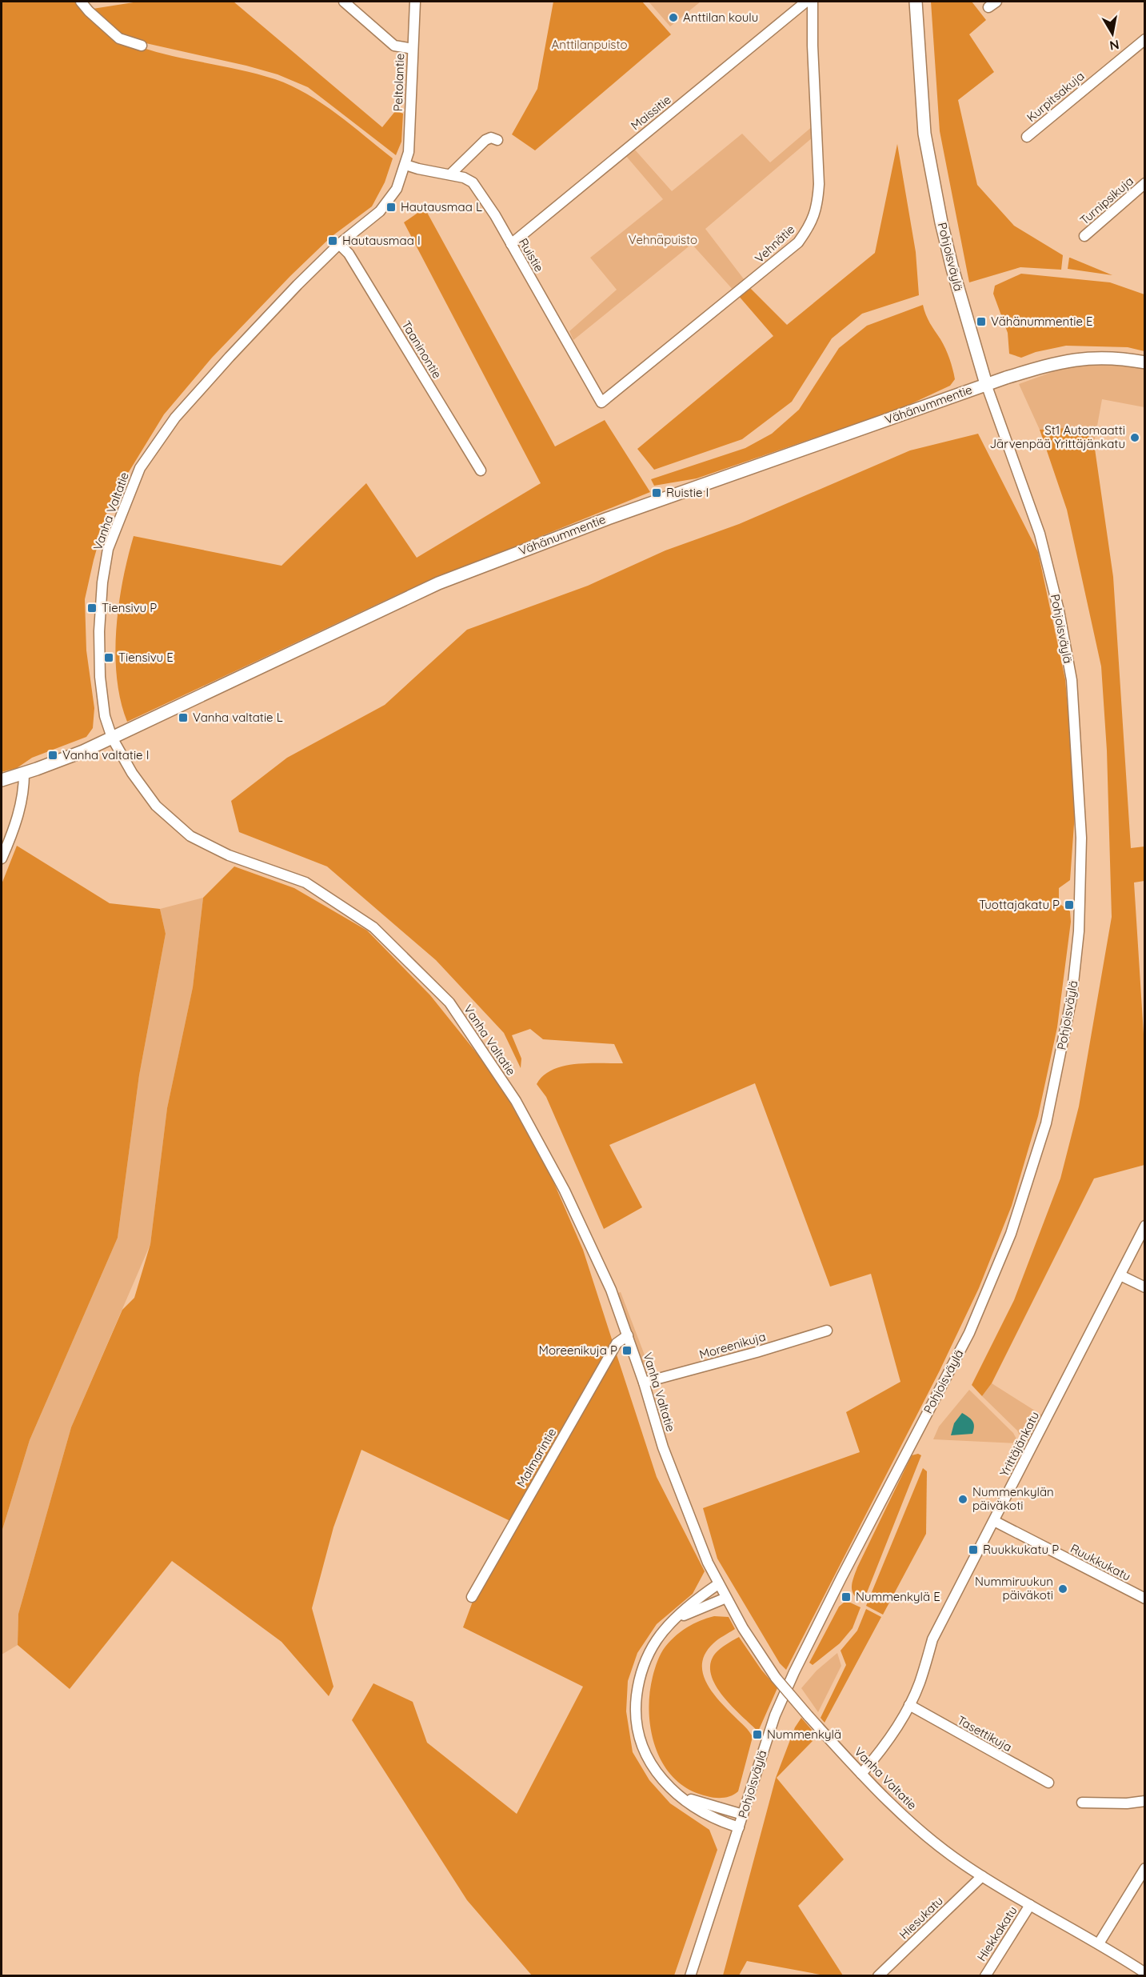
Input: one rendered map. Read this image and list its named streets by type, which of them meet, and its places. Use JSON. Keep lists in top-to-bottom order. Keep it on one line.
{"streets":{"main road":["Pohjoisväylä","Vähänummentie"],"street":["Peltolantie","Kurpitsakuja","Maissitie","Turnipsikuja","Vehnätie","Ruistie","Taaninontie","Vanha Valtatie","Moreenikuja","Yrittäjänkatu","Malmarintie","Ruukkukatu","Tasettikuja","Hiesukatu","Hiekkakatu"]},"crossings":[["Peltolantie","Ruistie"],["Peltolantie","Vanha Valtatie"],["Maissitie","Ruistie"],["Vehnätie","Ruistie"],["Ruistie","Vanha Valtatie"],["Pohjoisväylä","Vähänummentie"],["Taaninontie","Vanha Valtatie"],["Vähänummentie","Vanha Valtatie"],["Vanha Valtatie","Moreenikuja"],["Vanha Valtatie","Yrittäjänkatu"],["Vanha Valtatie","Malmarintie"],["Vanha Valtatie","Hiesukatu"],["Vanha Valtatie","Hiekkakatu"],["Yrittäjänkatu","Ruukkukatu"],["Yrittäjänkatu","Tasettikuja"]],"parks":["Anttilanpuisto","Vehnäpuisto"],"places":{"other":["Anttilan koulu","St1 Automaatti Järvenpää Yrittäjänkatu","Nummenkylän päiväkoti","Nummiruukun päiväkoti"],"transit":["Hautausmaa L","Hautausmaa I","Vähänummentie E","Ruistie I","Tiensivu P","Tiensivu E","Vanha valtatie L","Vanha valtatie I","Tuottajakatu P","Moreenikuja P","Ruukkukatu P","Nummenkylä E","Nummenkylä"]},"north":"bottom"}
